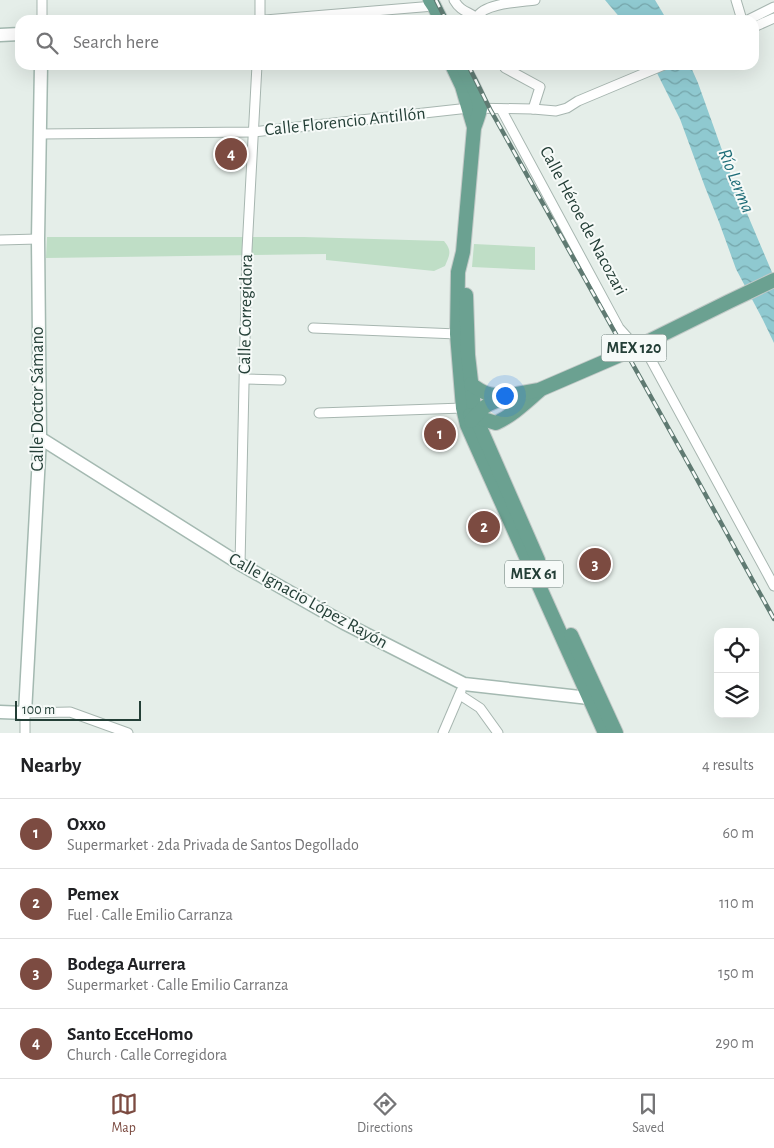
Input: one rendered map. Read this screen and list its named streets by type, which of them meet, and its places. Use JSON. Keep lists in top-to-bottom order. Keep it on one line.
{"streets":{"main road":["MEX 120","MEX 61"],"street":["Calle Florencio Antillón","Calle Héroe de Nacozari","Calle Corregidora","Calle Doctor Sámano","Calle Ignacio López Rayón"]},"crossings":[["Calle Florencio Antillón","Calle Héroe de Nacozari"],["Calle Florencio Antillón","Calle Corregidora"],["Calle Florencio Antillón","Calle Doctor Sámano"],["Calle Héroe de Nacozari","MEX 120"],["Calle Corregidora","Calle Ignacio López Rayón"],["MEX 120","MEX 61"],["Calle Doctor Sámano","Calle Ignacio López Rayón"],["MEX 61","Calle Ignacio López Rayón"]],"water":["Río Lerma"],"scale_bar":"100 m","page":{"search":"Search here","pins":["4","1","2","3"],"scale":"100 m","heading":["Nearby","4 results"],"list":[{"mark":"1","name":"Oxxo","note":"Supermarket · 2da Privada de Santos Degollado","value":"60 m"},{"mark":"2","name":"Pemex","note":"Fuel · Calle Emilio Carranza","value":"110 m"},{"mark":"3","name":"Bodega Aurrera","note":"Supermarket · Calle Emilio Carranza","value":"150 m"},{"mark":"4","name":"Santo EcceHomo","note":"Church · Calle Corregidora","value":"290 m"}],"nav":["Map","Directions","Saved"]}}
